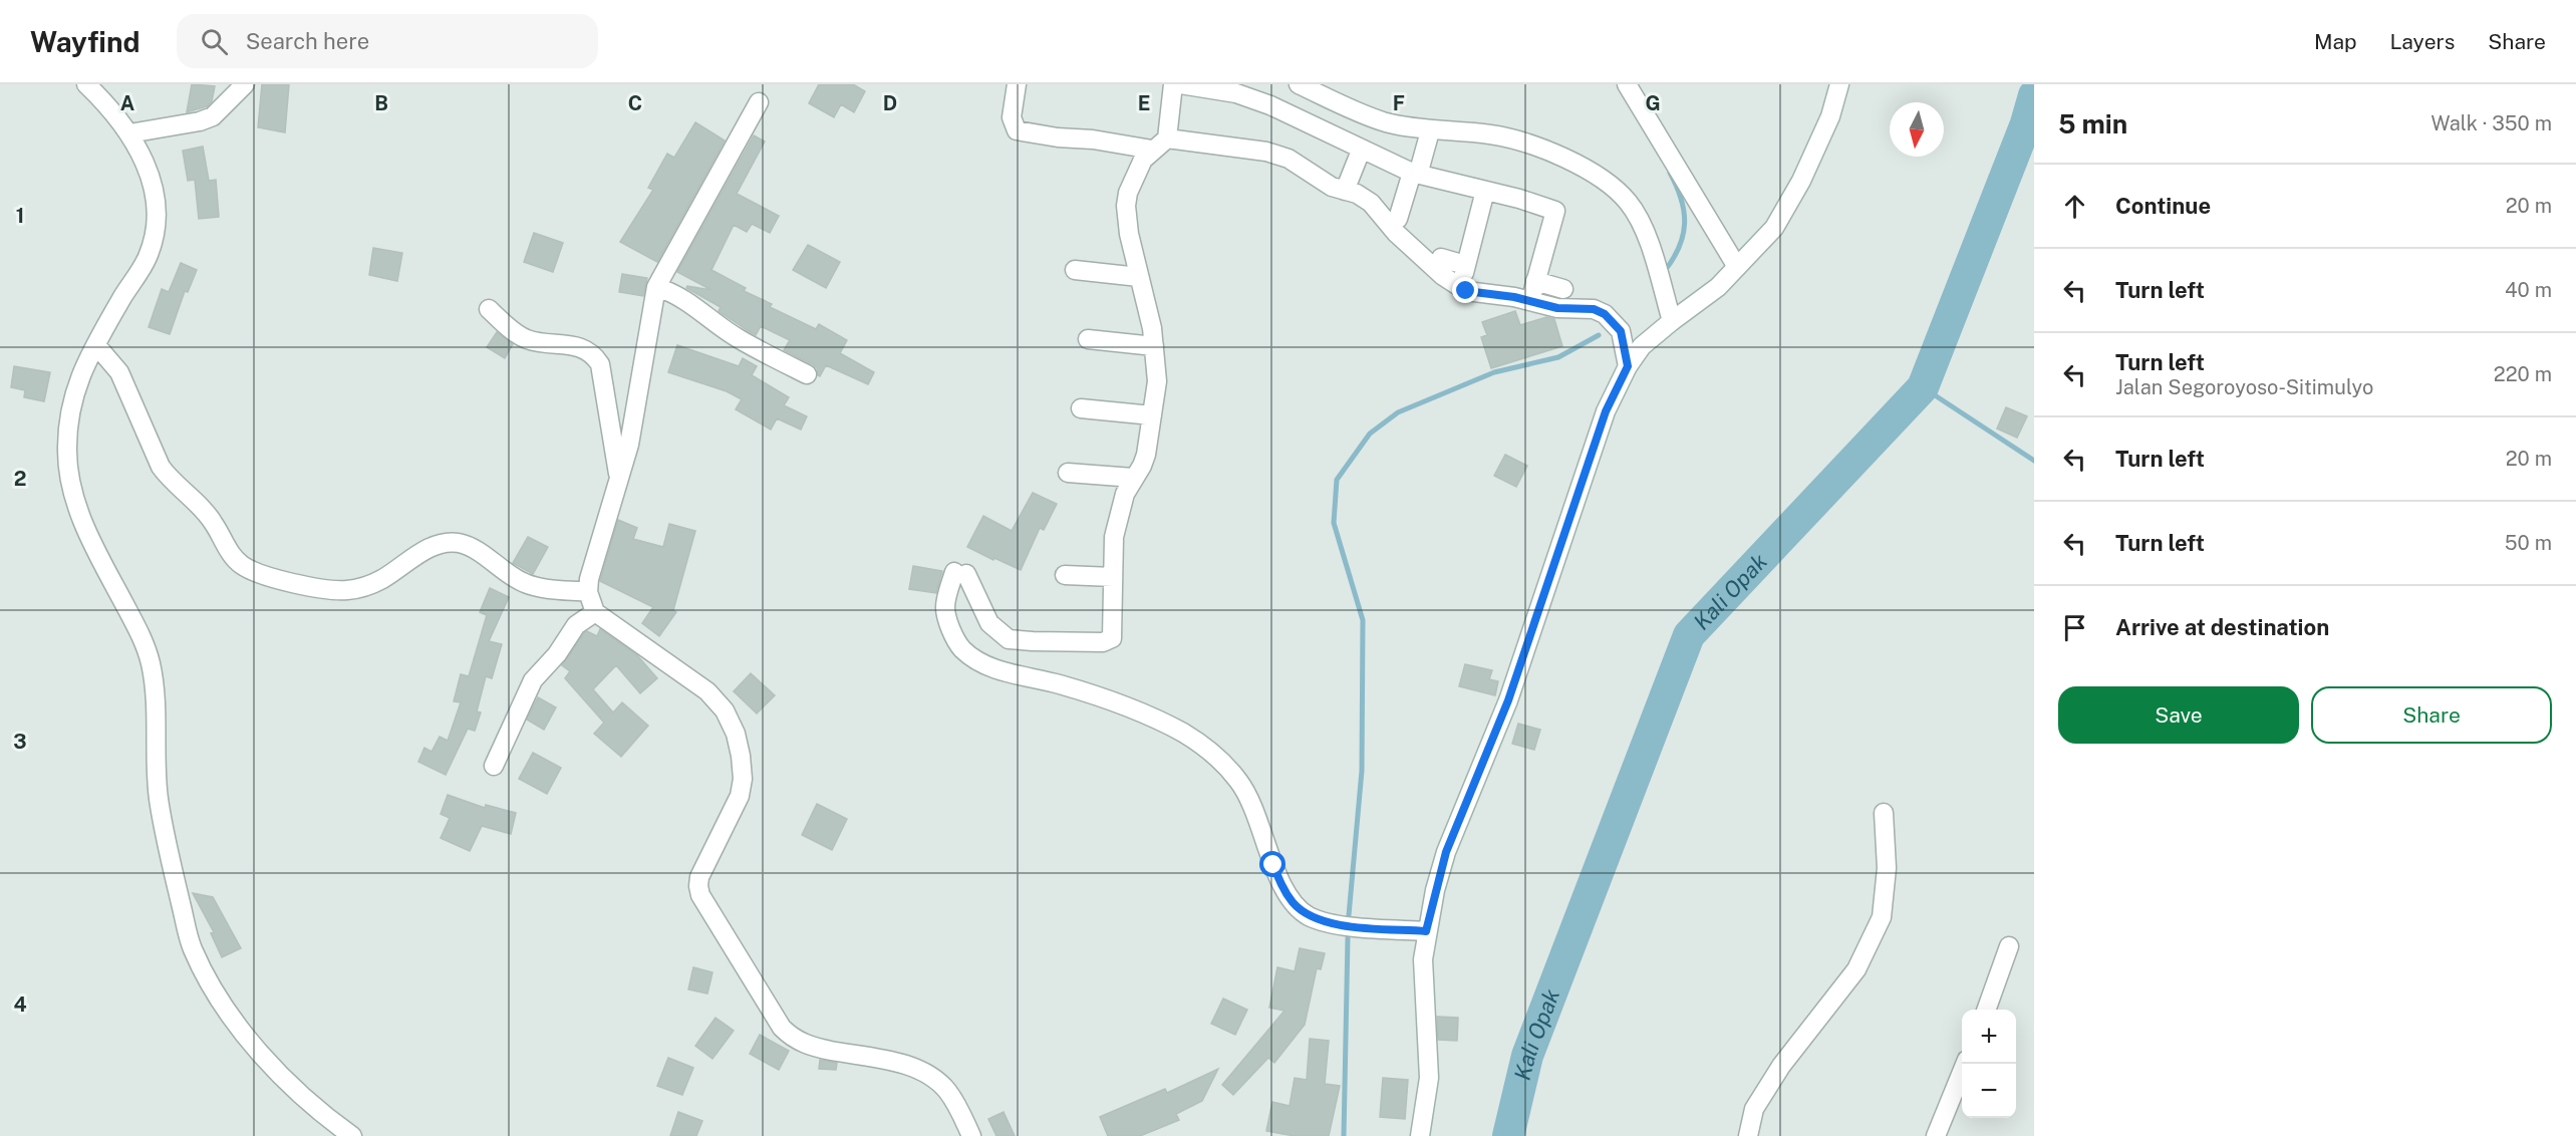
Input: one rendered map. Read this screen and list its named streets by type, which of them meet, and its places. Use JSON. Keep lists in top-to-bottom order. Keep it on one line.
{"water":["Kali Opak"],"north":"bottom","page":{"header":"Wayfind","search":"Search here","nav":["Map","Layers","Share"],"heading":["5 min","Walk · 350 m"],"list":[["Continue","20 m"],["Turn left","40 m"],["Turn left","Jalan Segoroyoso-Sitimulyo","220 m"],["Turn left","20 m"],["Turn left","50 m"],"Arrive at destination"],"buttons":["Save","Share"],"map_buttons":["+","−"]},"grid":{"columns":["A","B","C","D","E","F","G"],"rows":["1","2","3","4"]}}
